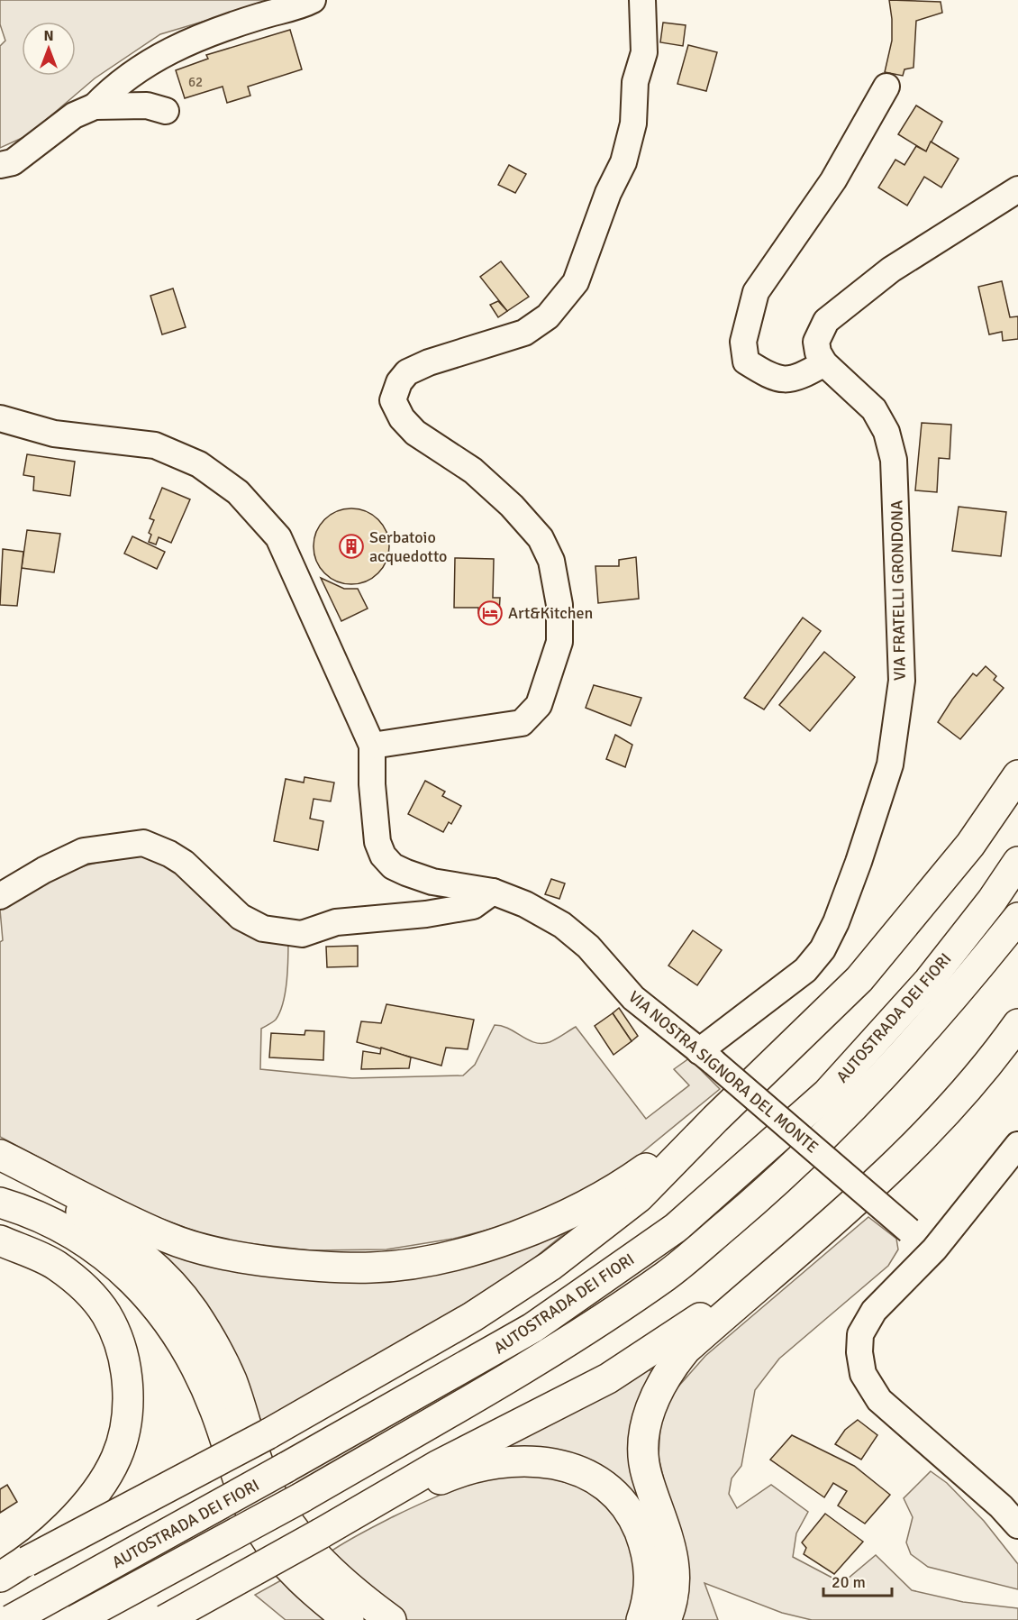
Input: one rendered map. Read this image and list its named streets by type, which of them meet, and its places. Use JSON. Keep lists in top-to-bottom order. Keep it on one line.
{"streets":{"highway":["AUTOSTRADA DEI FIORI"],"street":["VIA FRATELLI GRONDONA","VIA NOSTRA SIGNORA DEL MONTE"]},"crossings":[["VIA FRATELLI GRONDONA","VIA NOSTRA SIGNORA DEL MONTE"]],"places":{"building":["Serbatoio acquedotto"],"hotel":["Art&Kitchen"]},"house_numbers":["62"],"scale_bar":"20 m","north":"top"}
